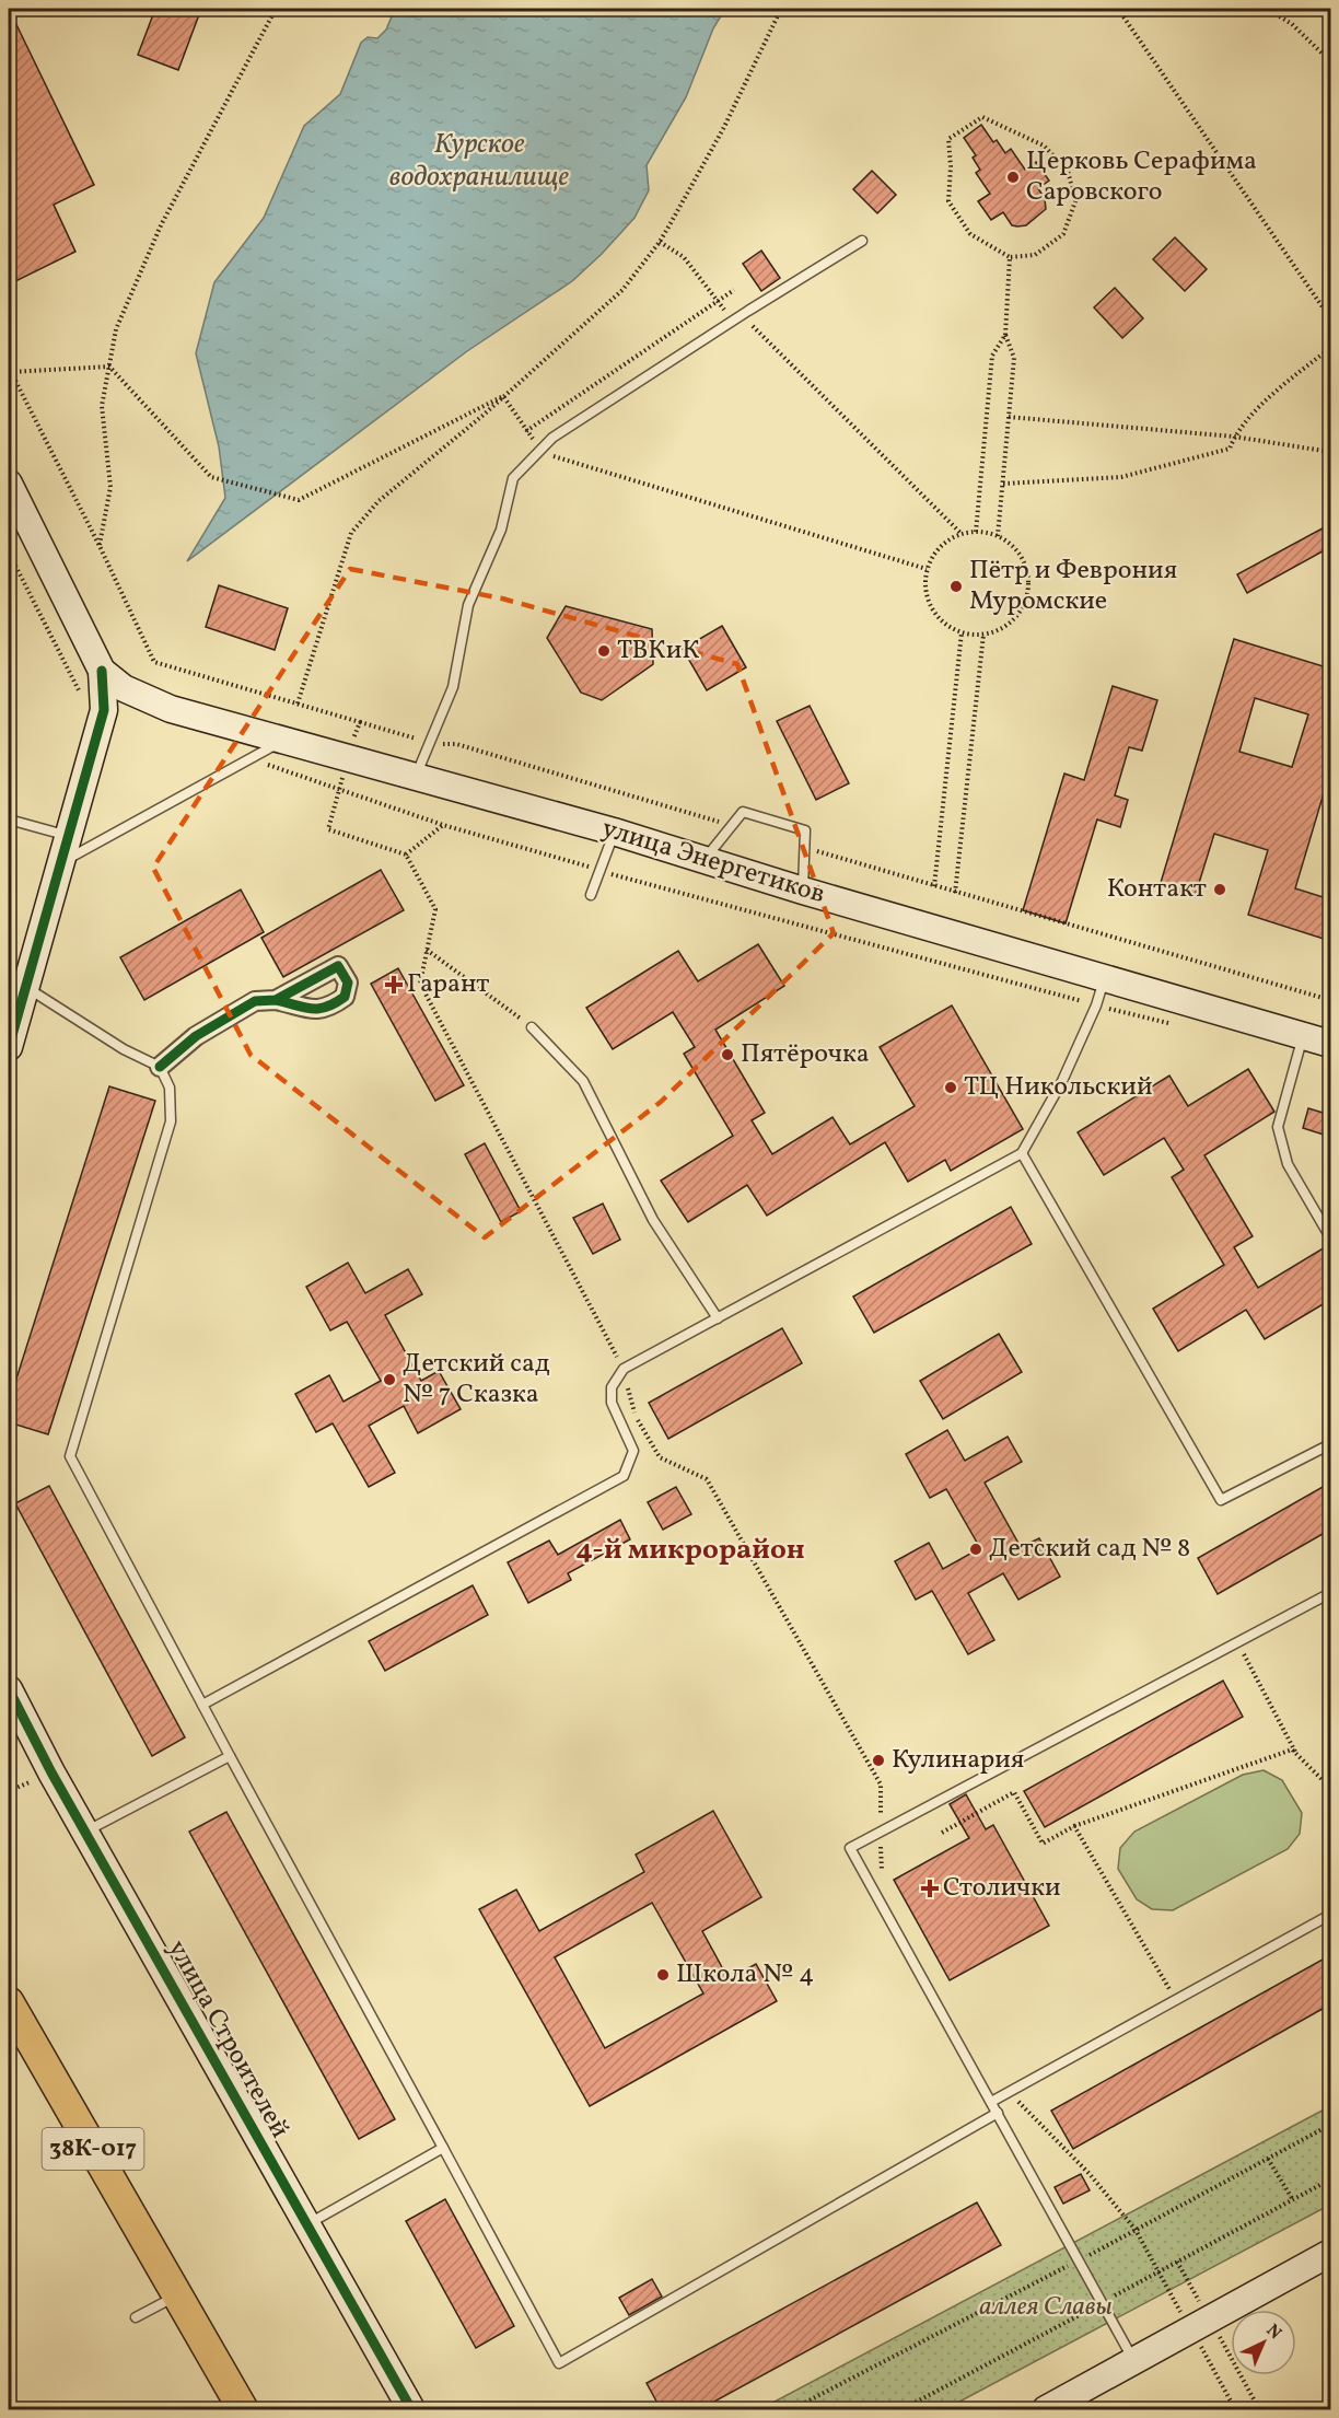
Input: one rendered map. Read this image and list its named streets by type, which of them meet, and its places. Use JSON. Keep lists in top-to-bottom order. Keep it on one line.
{"streets":{"main road":["улица Энергетиков","улица Строителей","38К-017"]},"districts":["4-й микрорайон"],"water":["Курское водохранилище"],"parks":["аллея Славы"],"places":{"other":["Церковь Серафима Саровского","Пётр и Феврония Муромские","ТВКиК","Контакт","Пятёрочка","ТЦ Никольский","Детский сад № 7 Сказка","Детский сад № 8","Кулинария","Школа № 4"],"health":["Гарант","Столички"]},"north":"top right"}
